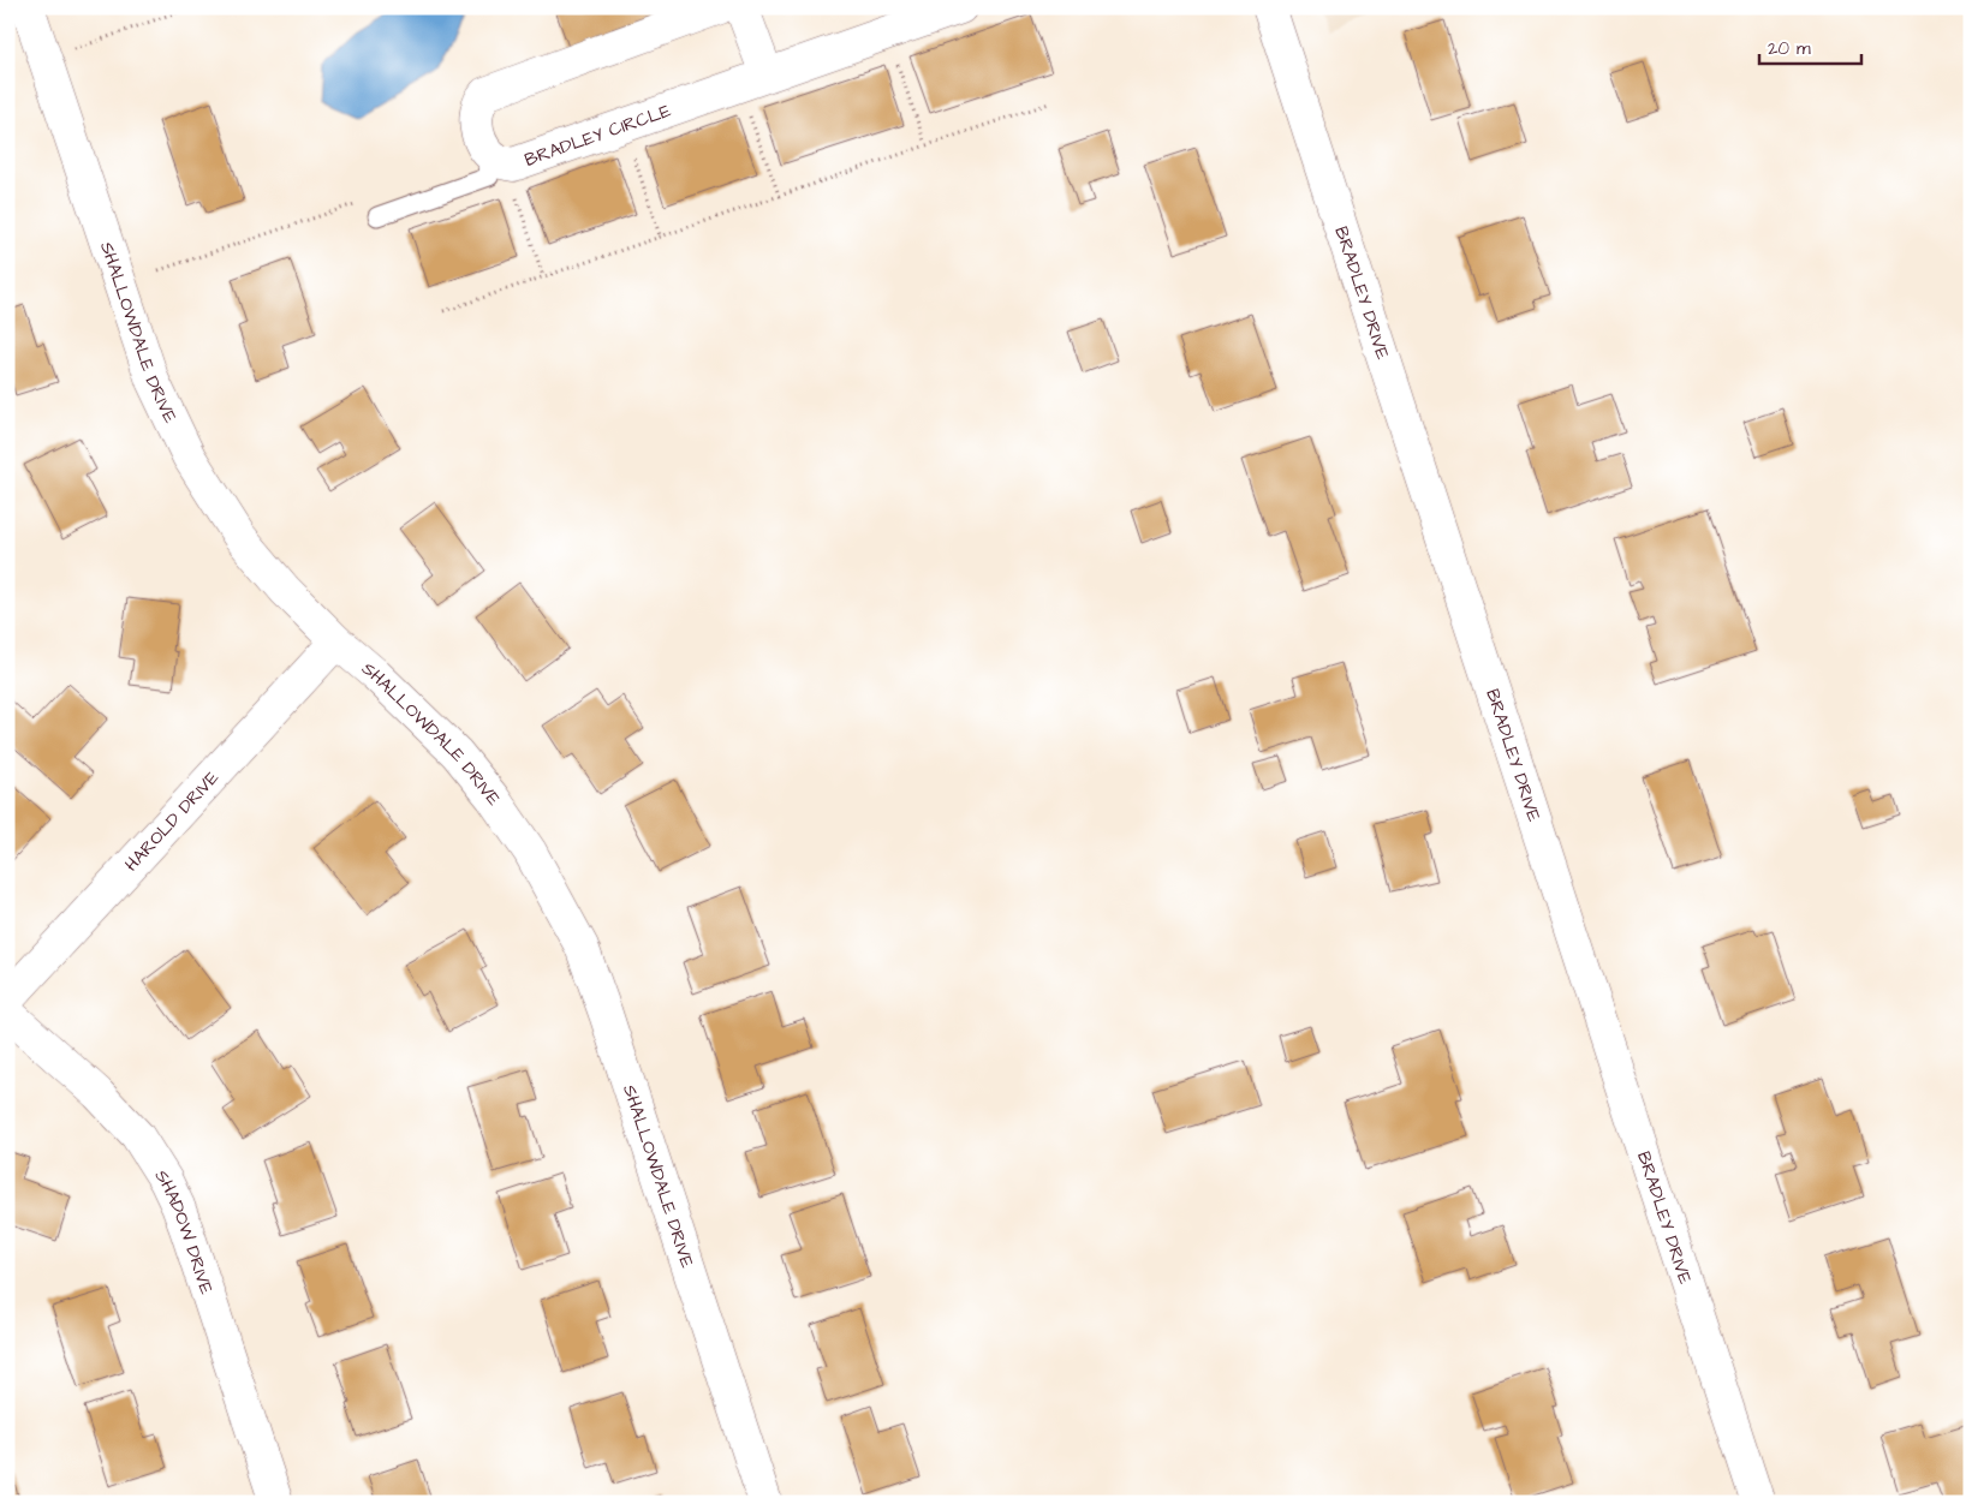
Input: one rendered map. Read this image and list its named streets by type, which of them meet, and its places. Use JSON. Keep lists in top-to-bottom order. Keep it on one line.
{"streets":{"street":["BRADLEY CIRCLE","BRADLEY DRIVE","SHALLOWDALE DRIVE","HAROLD DRIVE","SHADOW DRIVE"]},"crossings":[["SHALLOWDALE DRIVE","HAROLD DRIVE"]],"scale_bar":"20 m"}
